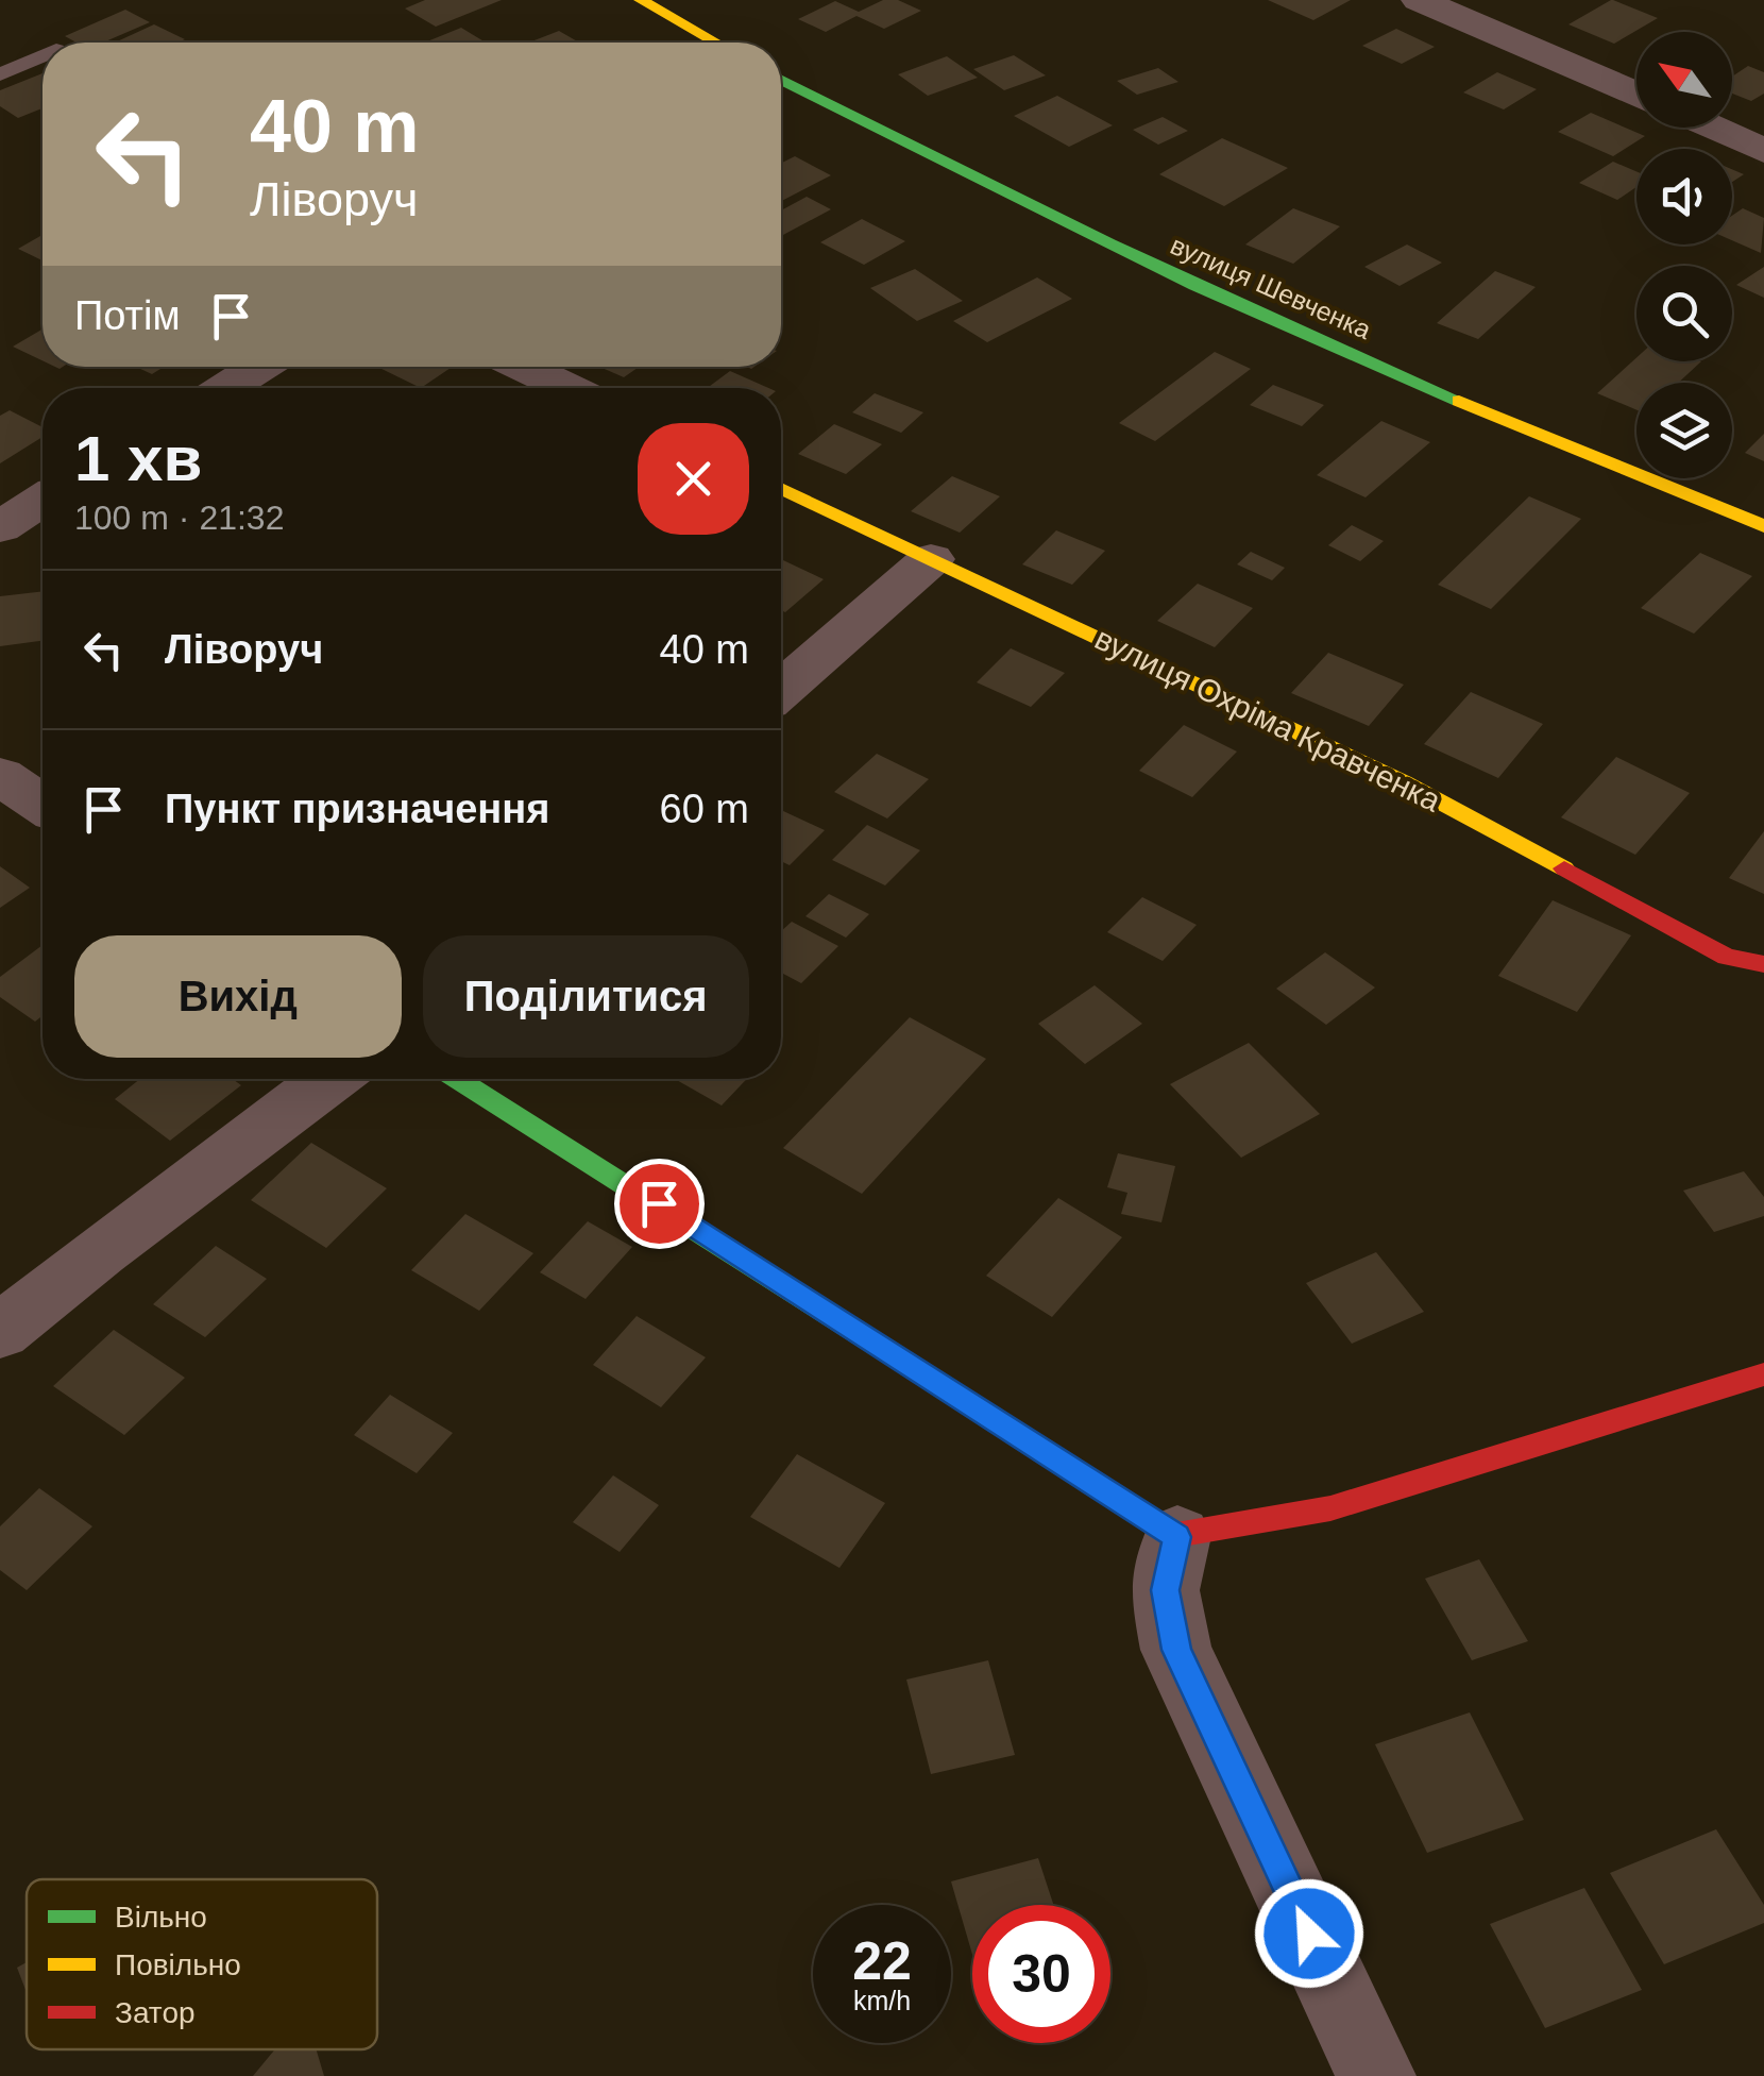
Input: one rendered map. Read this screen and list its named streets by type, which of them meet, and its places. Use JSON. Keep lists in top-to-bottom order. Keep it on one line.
{"streets":{"street":["вулиця Шевченка","вулиця Охріма Кравченка"]},"legend":["Вільно","Повільно","Затор"],"north":"top left","page":{"turn":["40 m","Ліворуч"],"then":"Потім","heading":["1 хв","100 m · 21:32"],"list":[{"name":"Ліворуч","value":"40 m"},{"name":"Пункт призначення","value":"60 m"}],"buttons":["Вихід","Поділитися"],"speed":"22 km/h","limit":"30"}}
